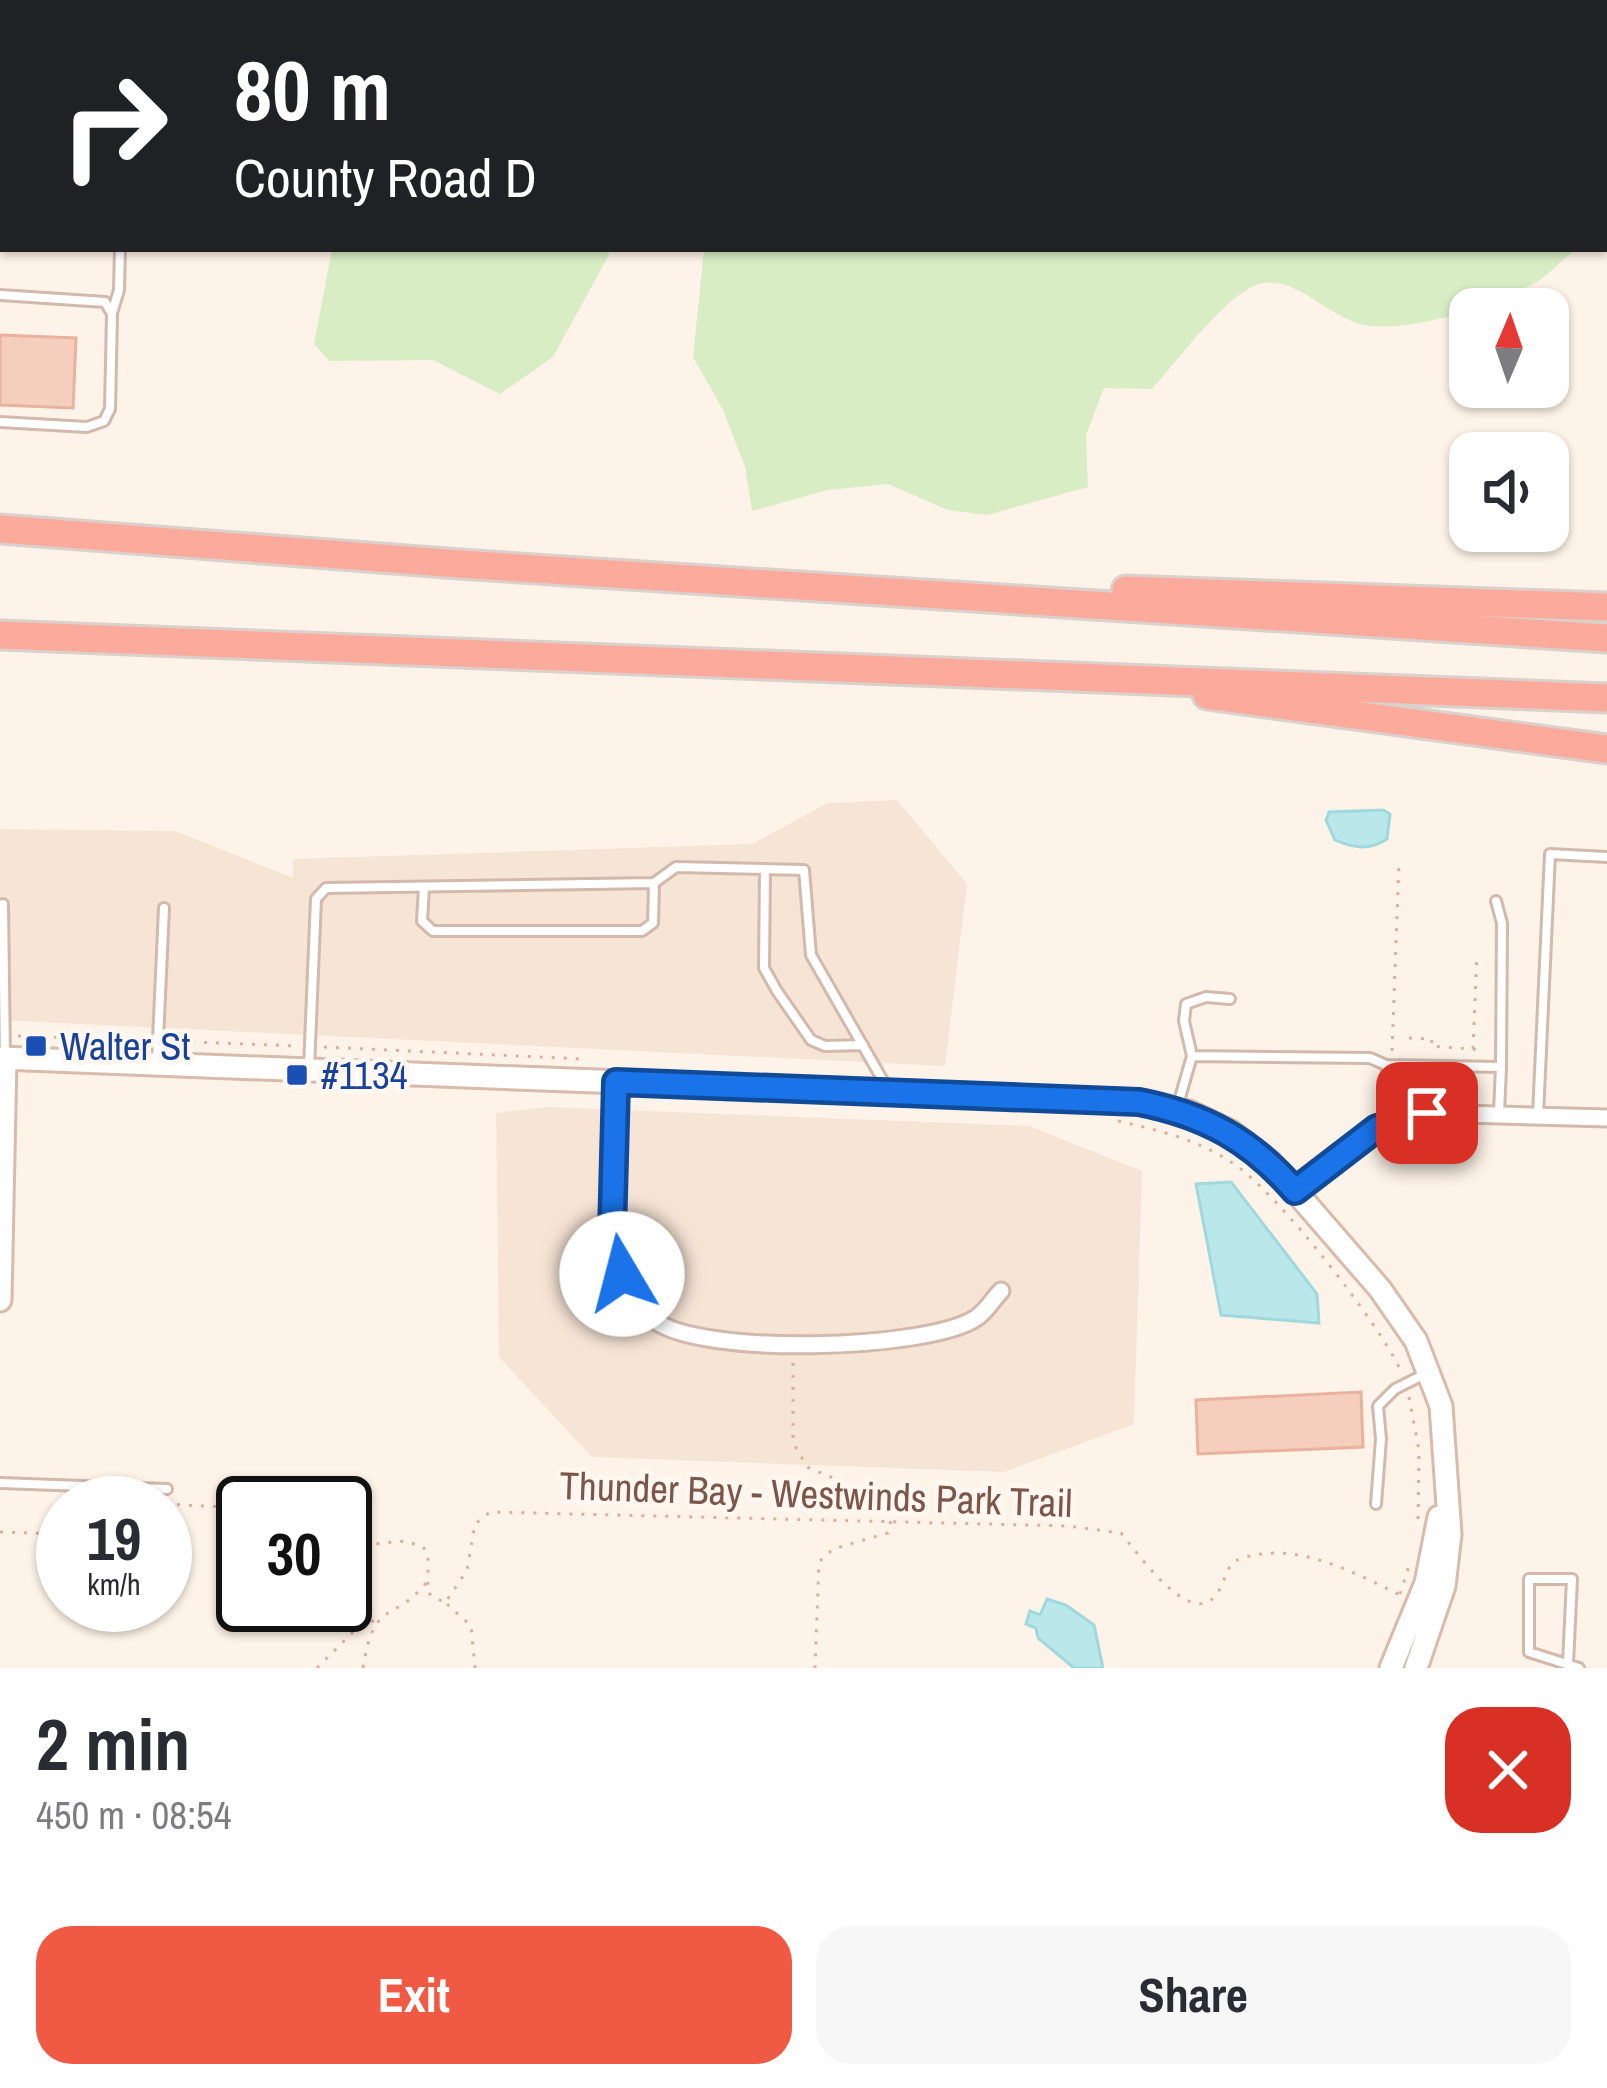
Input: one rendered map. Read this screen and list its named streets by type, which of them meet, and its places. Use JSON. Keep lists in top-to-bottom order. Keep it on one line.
{"streets":{"path":["Thunder Bay - Westwinds Park Trail"]},"places":{"transit":["Walter St","#1134"]},"north":"top","page":{"turn":["80 m","County Road D"],"speed":"19 km/h","limit":"30","heading":["2 min","450 m · 08:54"],"buttons":["Exit","Share"]}}
